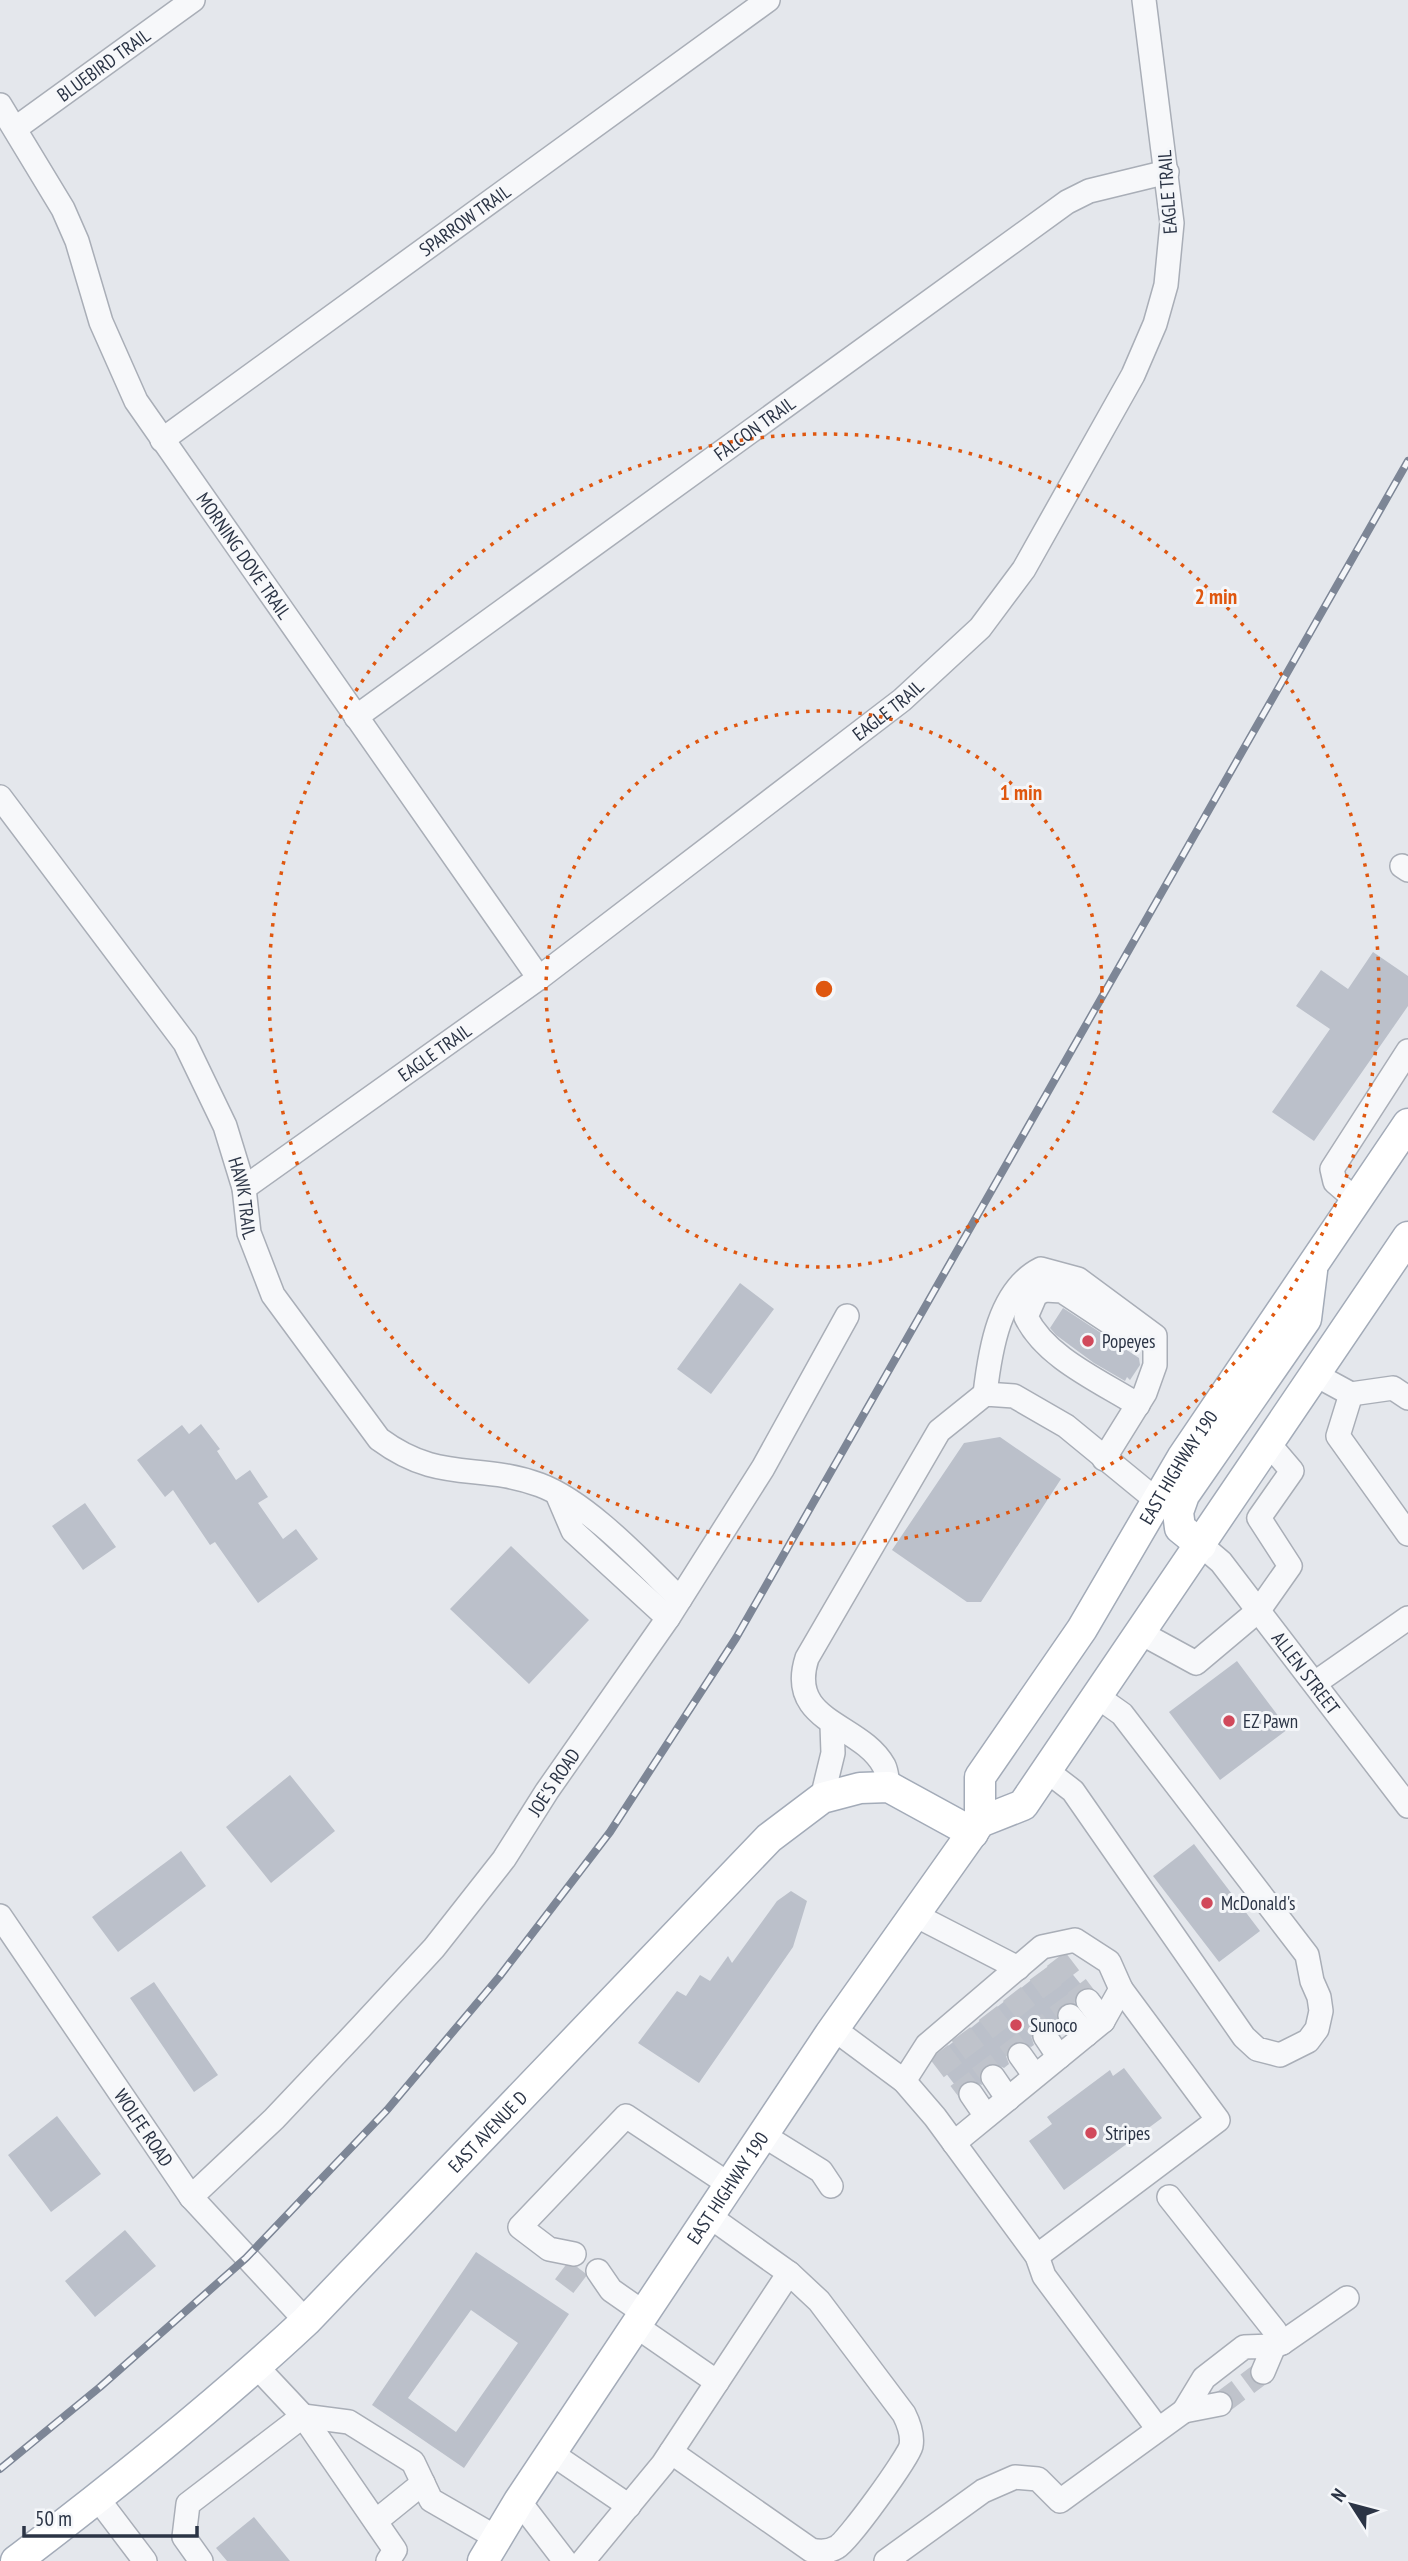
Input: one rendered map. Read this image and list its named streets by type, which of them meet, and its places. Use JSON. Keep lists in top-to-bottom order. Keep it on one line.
{"streets":{"main road":["EAST HIGHWAY 190","EAST AVENUE D"],"street":["BLUEBIRD TRAIL","EAGLE TRAIL","SPARROW TRAIL","FALCON TRAIL","MORNING DOVE TRAIL","HAWK TRAIL","ALLEN STREET","JOE'S ROAD","WOLFE ROAD"]},"crossings":[["BLUEBIRD TRAIL","MORNING DOVE TRAIL"],["EAGLE TRAIL","FALCON TRAIL"],["EAGLE TRAIL","MORNING DOVE TRAIL"],["EAGLE TRAIL","HAWK TRAIL"],["SPARROW TRAIL","MORNING DOVE TRAIL"],["FALCON TRAIL","MORNING DOVE TRAIL"],["HAWK TRAIL","JOE'S ROAD"],["JOE'S ROAD","WOLFE ROAD"],["WOLFE ROAD","EAST AVENUE D"]],"places":["Popeyes","EZ Pawn","McDonald's","Sunoco","Stripes"],"scale_bar":"50 m","north":"top left","rings":["2 min","1 min"]}
